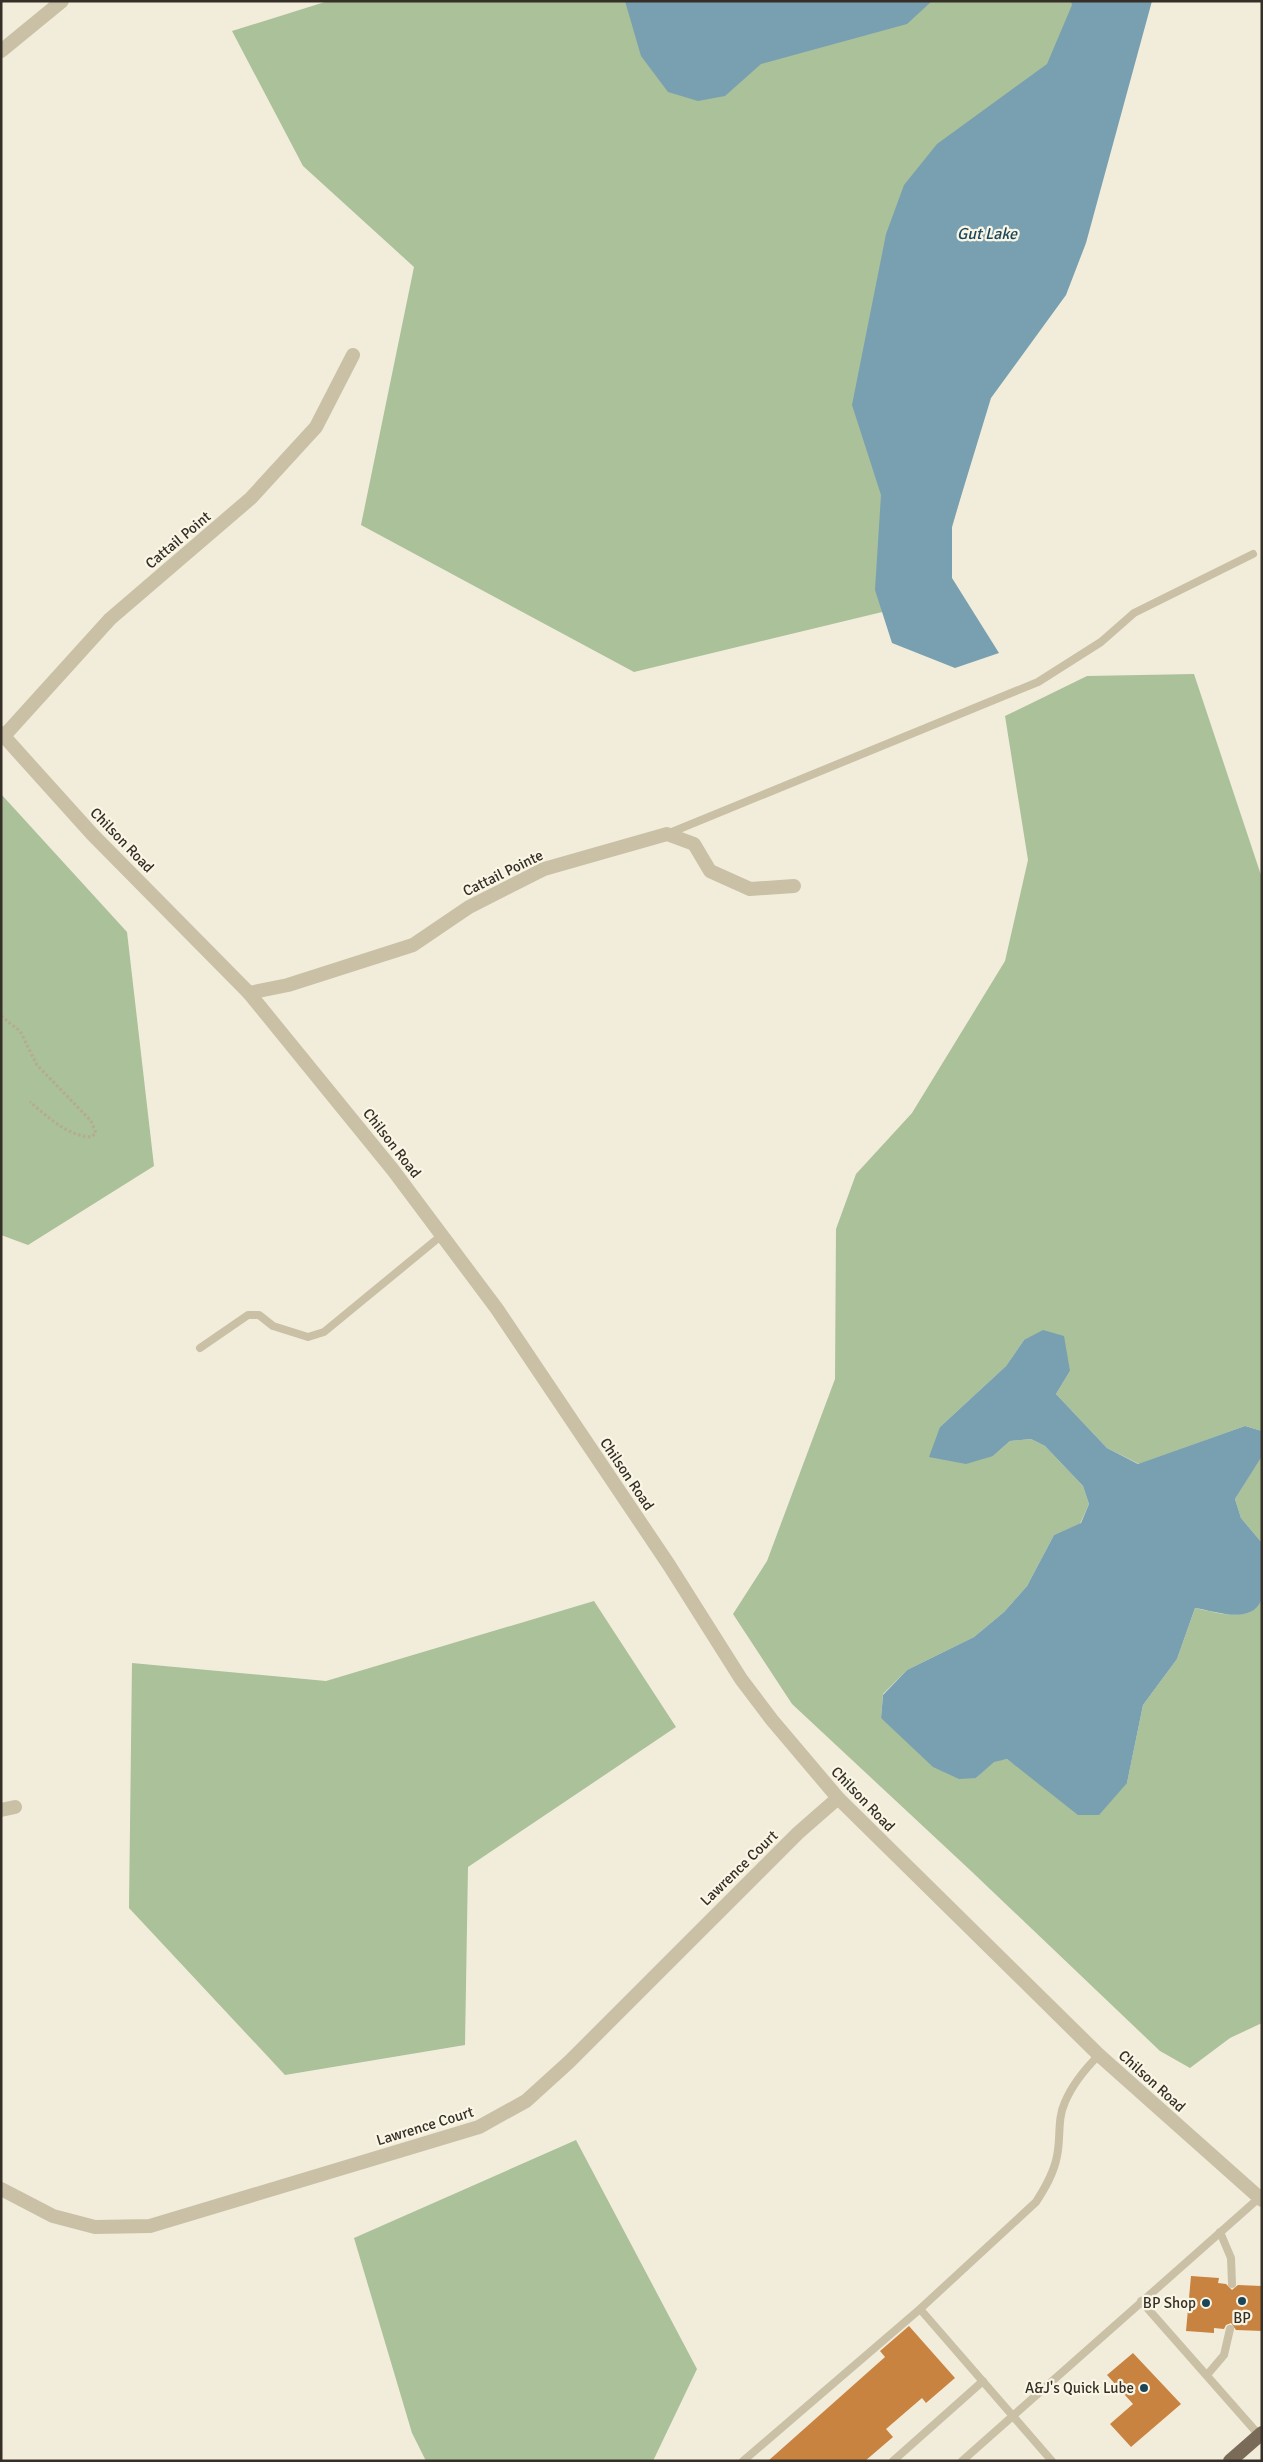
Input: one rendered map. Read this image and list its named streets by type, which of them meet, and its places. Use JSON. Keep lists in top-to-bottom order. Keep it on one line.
{"streets":{"street":["Cattail Point","Chilson Road","Cattail Pointe","Lawrence Court"]},"crossings":[["Cattail Point","Chilson Road"],["Chilson Road","Cattail Pointe"],["Chilson Road","Lawrence Court"]],"water":["Gut Lake"],"places":["BP","BP Shop","A&J's Quick Lube"]}
